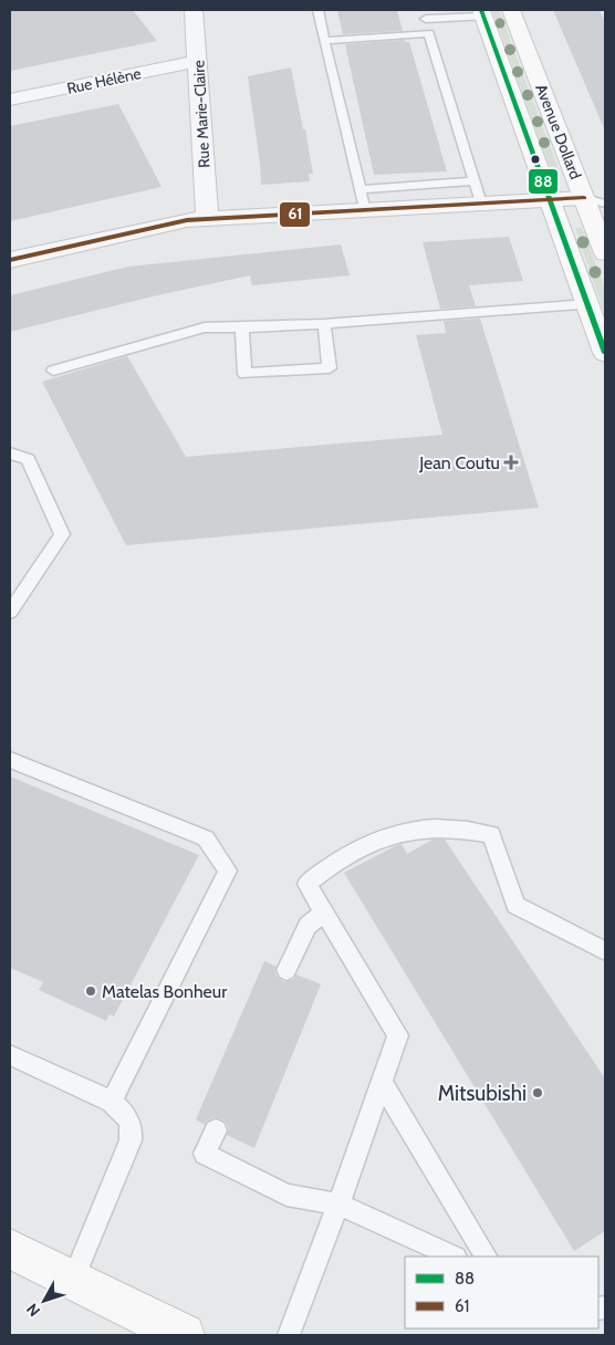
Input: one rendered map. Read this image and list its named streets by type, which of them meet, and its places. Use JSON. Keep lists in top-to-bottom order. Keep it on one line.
{"streets":{"main road":["Avenue Dollard"],"street":["Rue Hélène","Rue Marie-Claire"]},"crossings":[["Rue Hélène","Rue Marie-Claire"]],"places":{"health":["Jean Coutu"],"other":["Matelas Bonheur","Mitsubishi"]},"lines":["transit line 88","transit line 61"],"legend":["88","61"],"north":"bottom left"}
